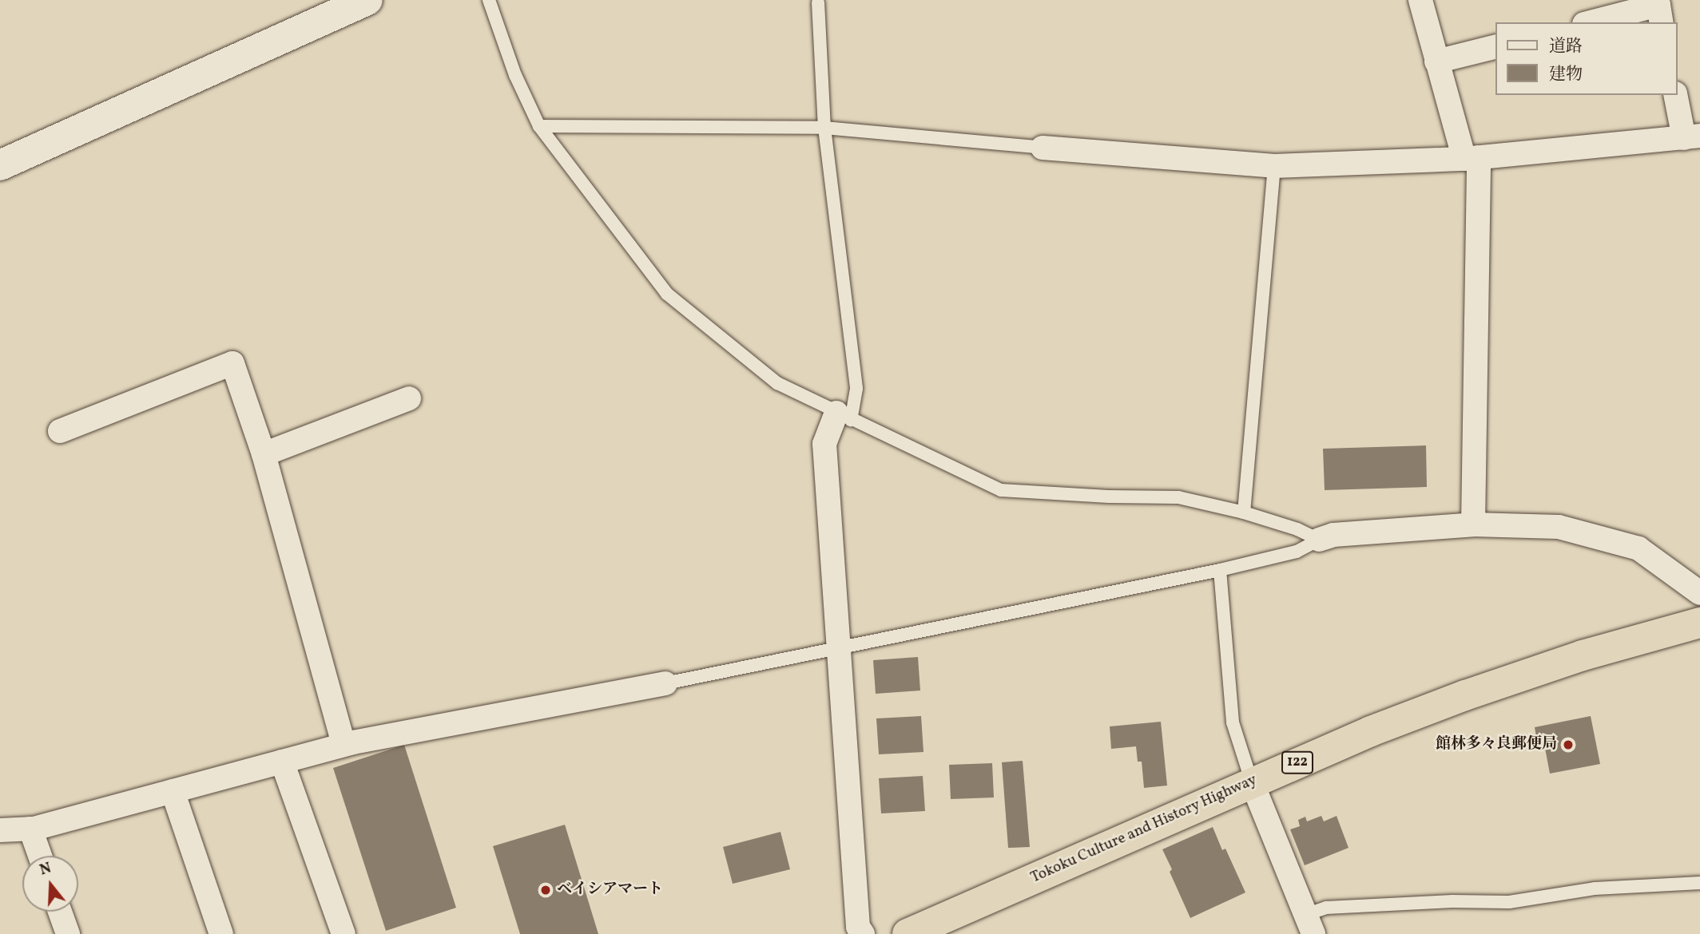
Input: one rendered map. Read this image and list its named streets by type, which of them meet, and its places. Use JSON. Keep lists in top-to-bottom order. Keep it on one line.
{"streets":{"highway":["122","Tokoku Culture and History Highway"]},"places":["館林多々良郵便局","ベイシアマート"],"legend":["道路","建物"],"north":"top"}
